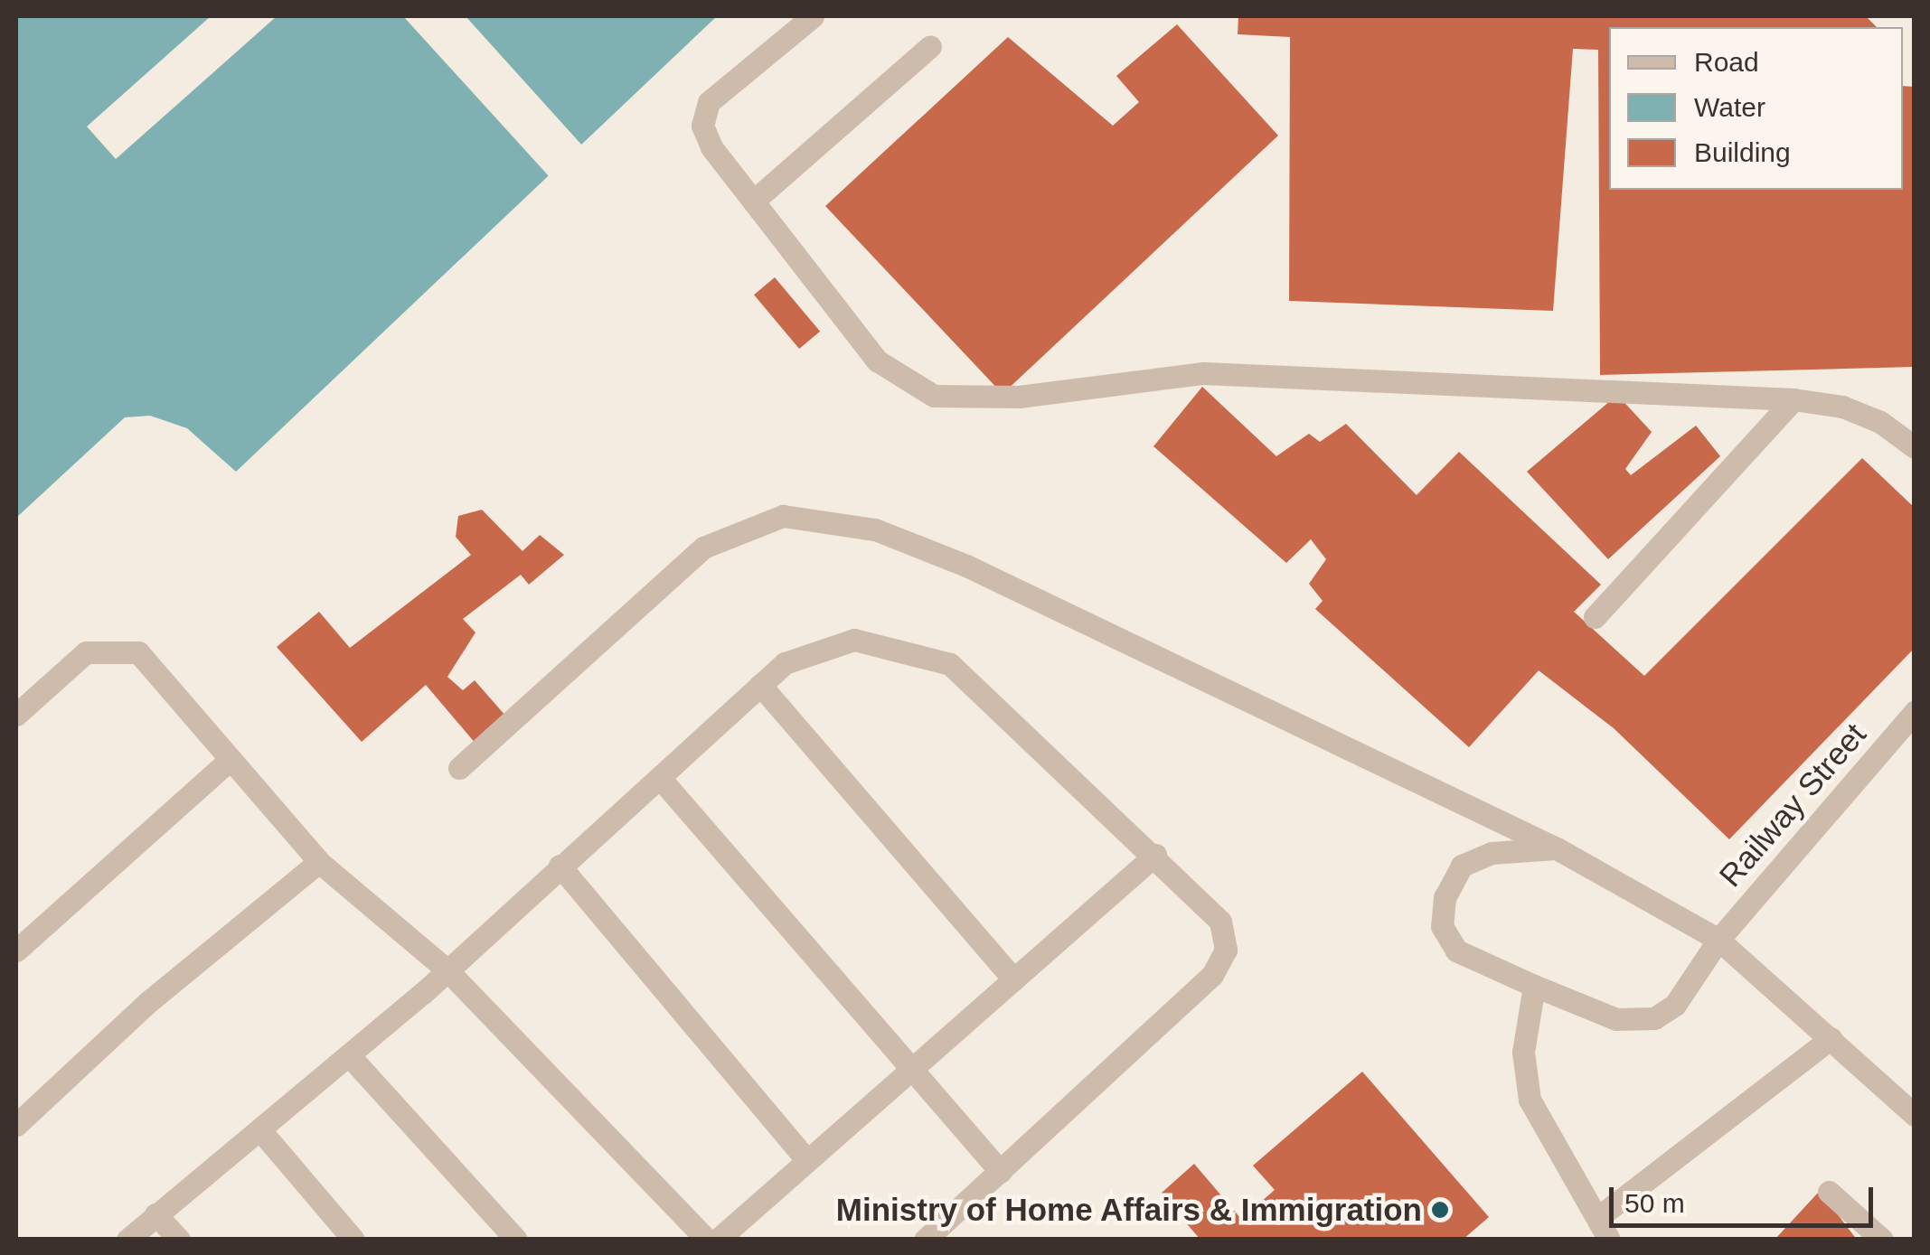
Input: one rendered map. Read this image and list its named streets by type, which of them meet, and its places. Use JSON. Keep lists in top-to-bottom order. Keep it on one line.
{"streets":{"street":["Railway Street"]},"places":["Ministry of Home Affairs & Immigration"],"legend":["Road","Water","Building"],"scale_bar":"50 m"}
